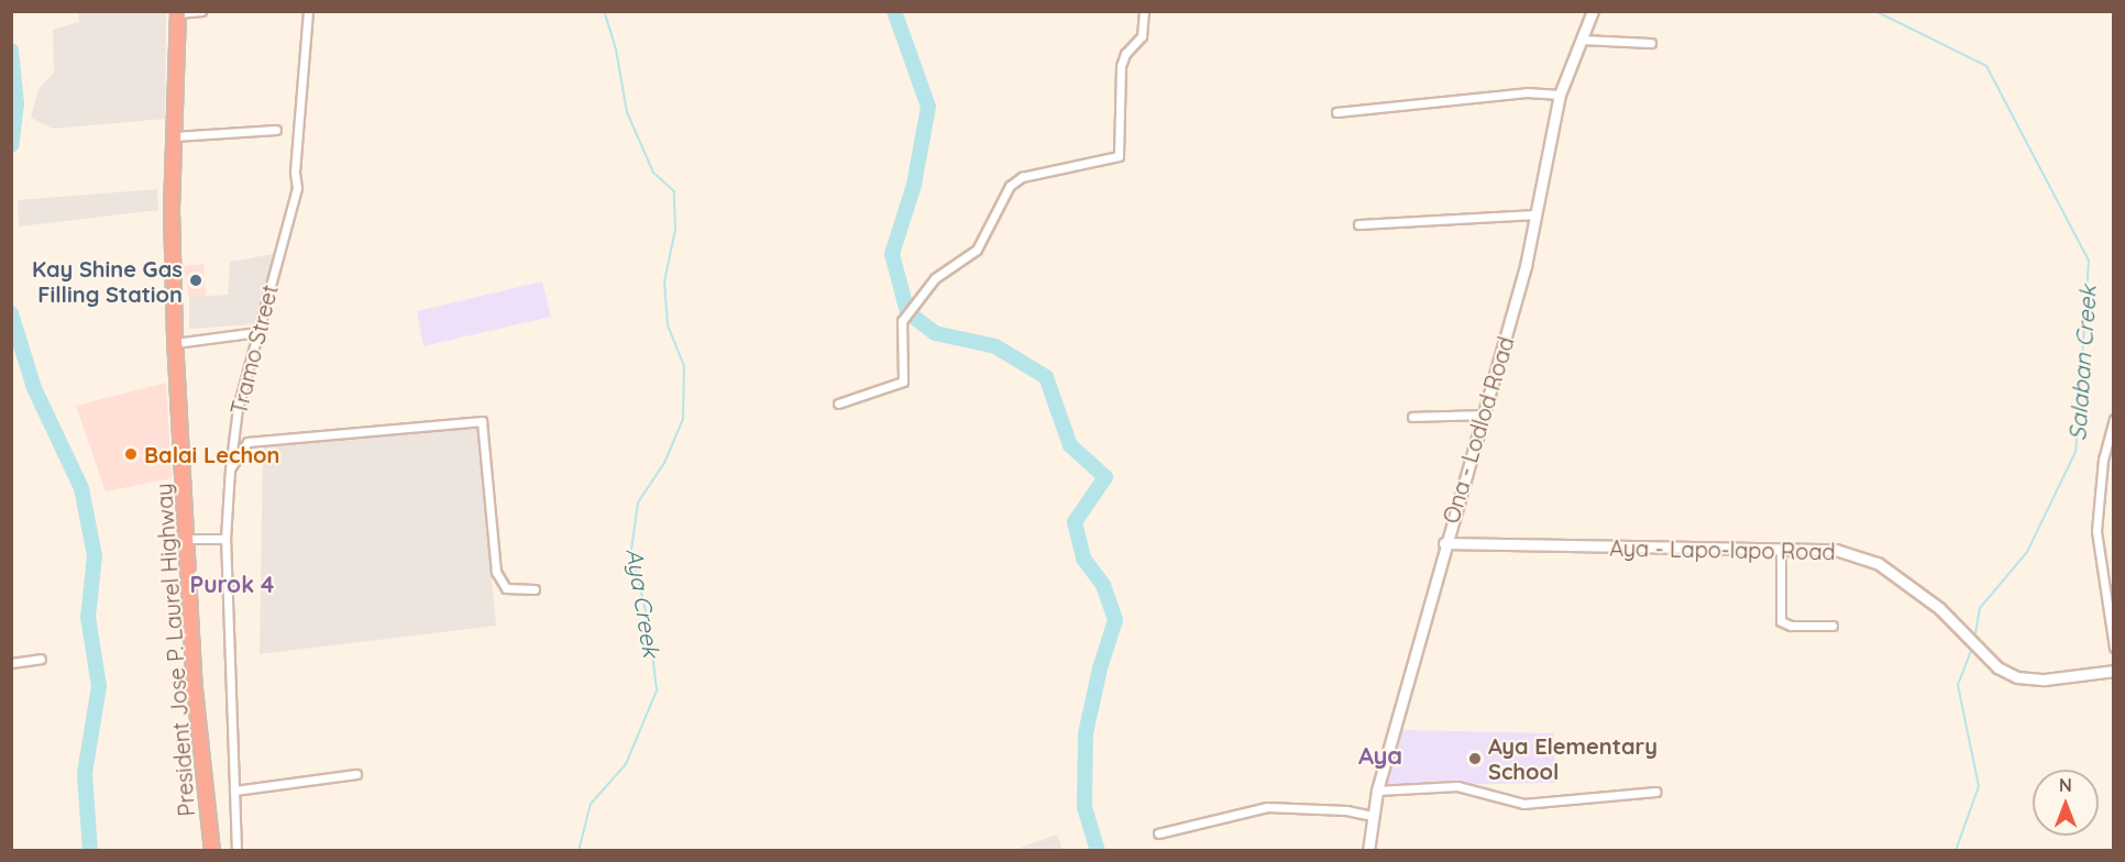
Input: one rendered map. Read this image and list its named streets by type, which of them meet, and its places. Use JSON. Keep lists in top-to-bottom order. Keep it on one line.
{"streets":{"highway":["President Jose P. Laurel Highway"],"main road":["Ona - Lodlod Road","Aya - Lapo-lapo Road"],"street":["Tramo Street"]},"crossings":[["Ona - Lodlod Road","Aya - Lapo-lapo Road"]],"districts":["Purok 4","Aya"],"water":["Salaban Creek","Aya Creek"],"places":["Kay Shine Gas Filling Station","Balai Lechon","Aya Elementary School"],"north":"top"}
